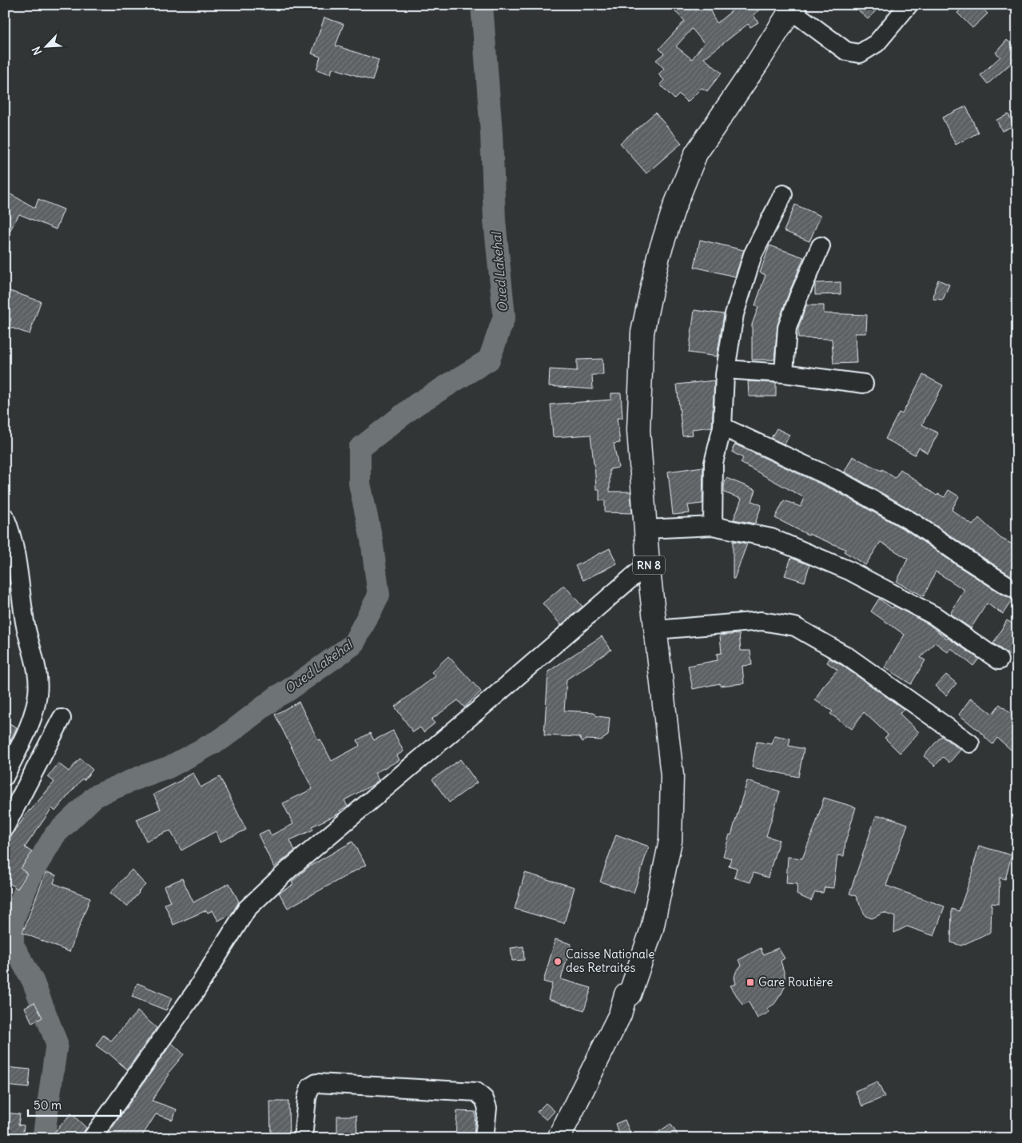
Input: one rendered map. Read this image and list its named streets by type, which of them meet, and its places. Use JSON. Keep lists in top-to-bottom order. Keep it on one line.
{"streets":{"highway":["RN 8"]},"water":["Oued Lakehal"],"places":{"other":["Caisse Nationale des Retraites"],"transit":["Gare Routière"]},"scale_bar":"50 m","north":"bottom left"}
